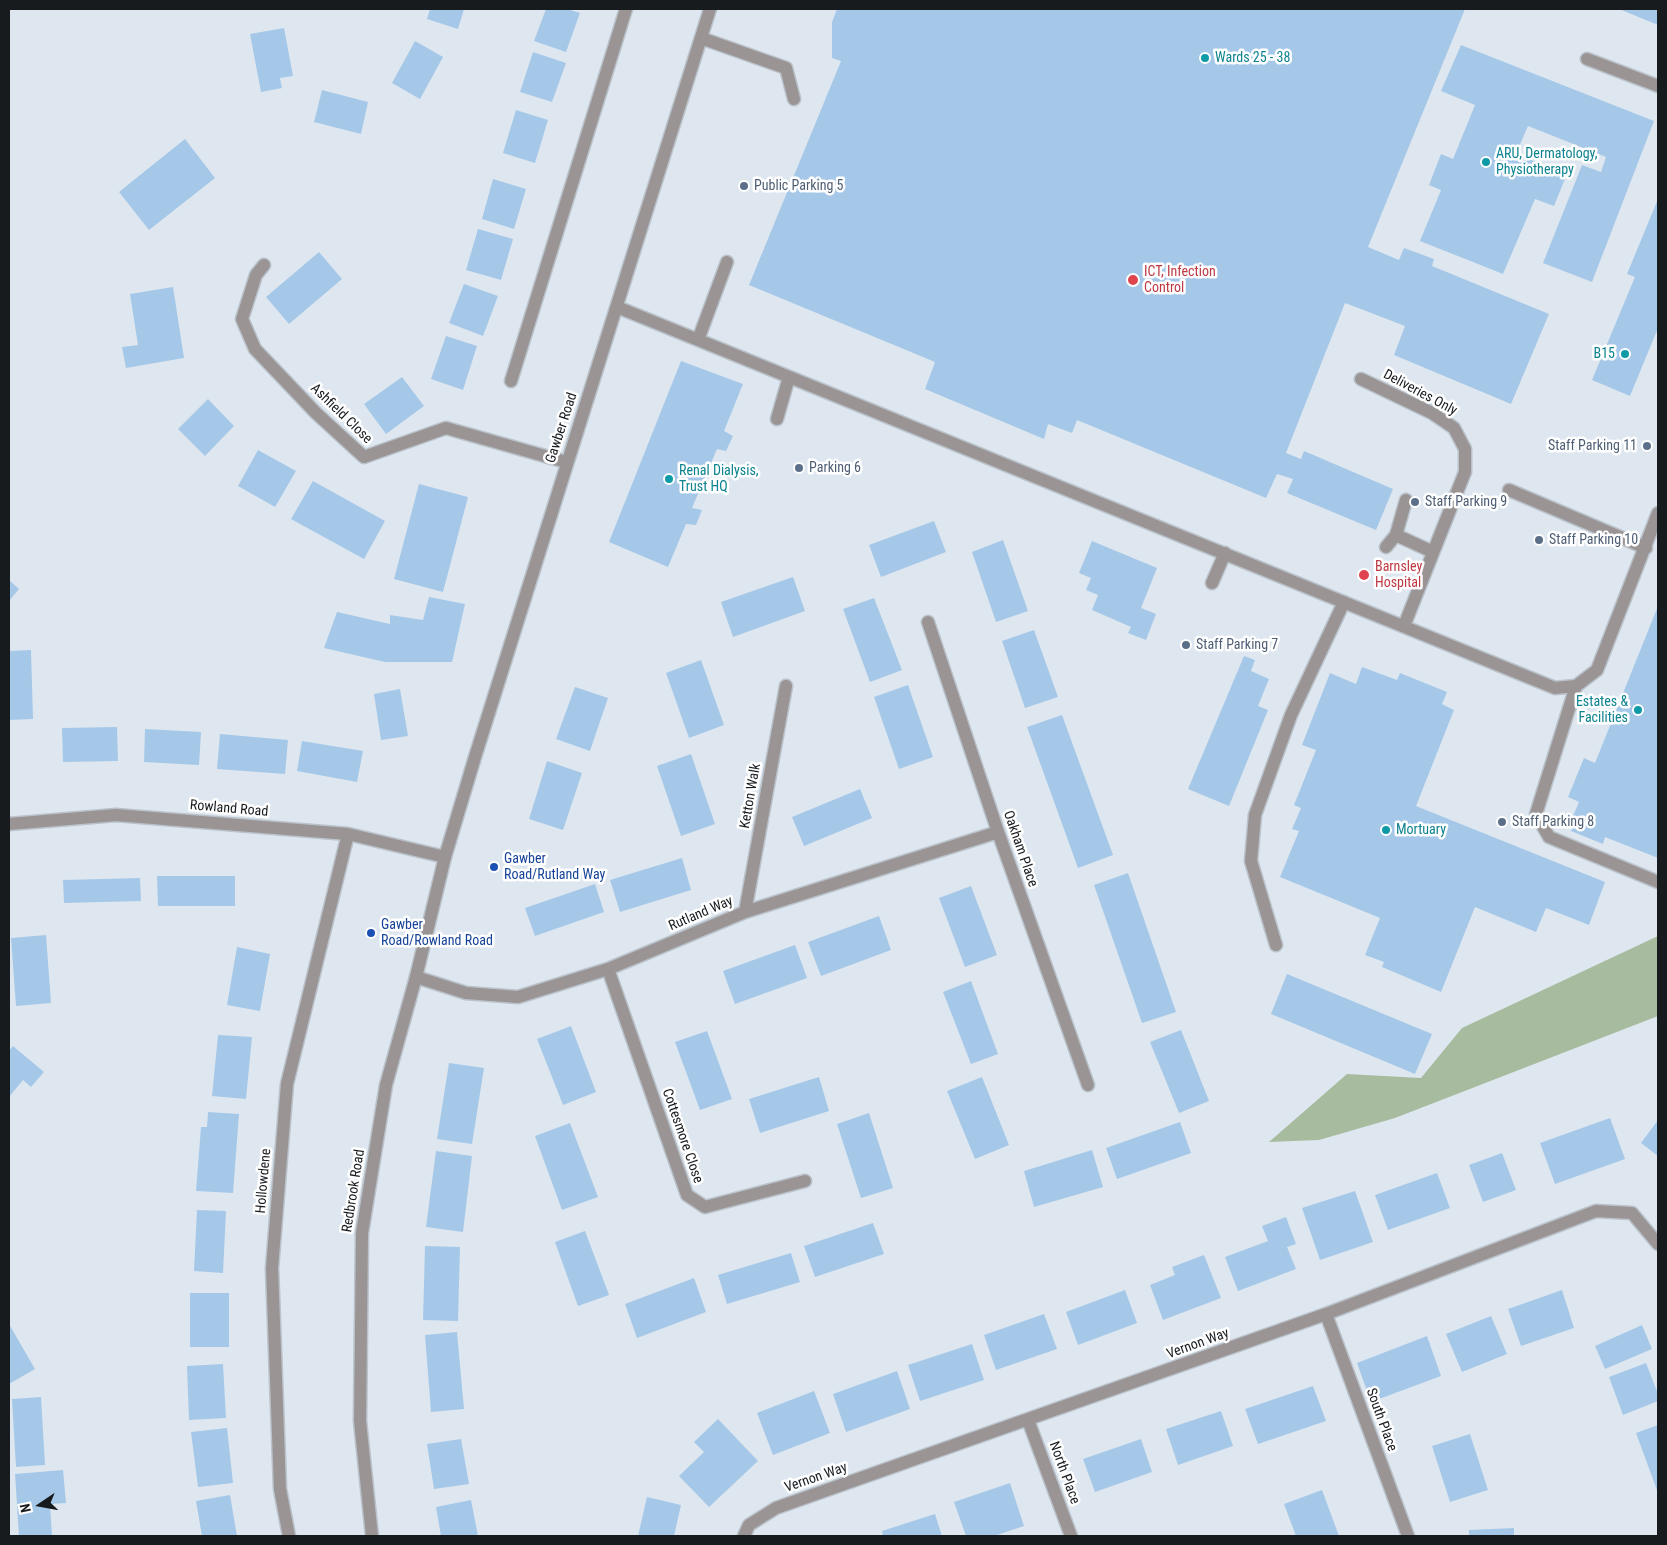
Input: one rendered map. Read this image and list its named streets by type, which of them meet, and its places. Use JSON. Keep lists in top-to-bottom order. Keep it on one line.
{"streets":{"street":["Deliveries Only","Ashfield Close","Gawber Road","Ketton Walk","Rowland Road","Oakham Place","Rutland Way","Cottesmore Close","Hollowdene","Redbrook Road","Vernon Way","South Place","North Place"]},"crossings":[["Ashfield Close","Gawber Road"],["Gawber Road","Rowland Road"],["Gawber Road","Redbrook Road"],["Ketton Walk","Rutland Way"],["Rowland Road","Hollowdene"],["Rowland Road","Redbrook Road"],["Oakham Place","Rutland Way"],["Rutland Way","Cottesmore Close"],["Rutland Way","Redbrook Road"],["Vernon Way","South Place"],["Vernon Way","North Place"]],"places":["Wards 25 - 38","ARU, Dermatology, Physiotherapy","Public Parking 5","ICT, Infection Control","B15","Staff Parking 11","Parking 6","Renal Dialysis, Trust HQ","Staff Parking 9","Staff Parking 10","Barnsley Hospital","Staff Parking 7","Estates & Facilities","Staff Parking 8","Mortuary","Gawber Road/Rutland Way","Gawber Road/Rowland Road"],"north":"left"}
